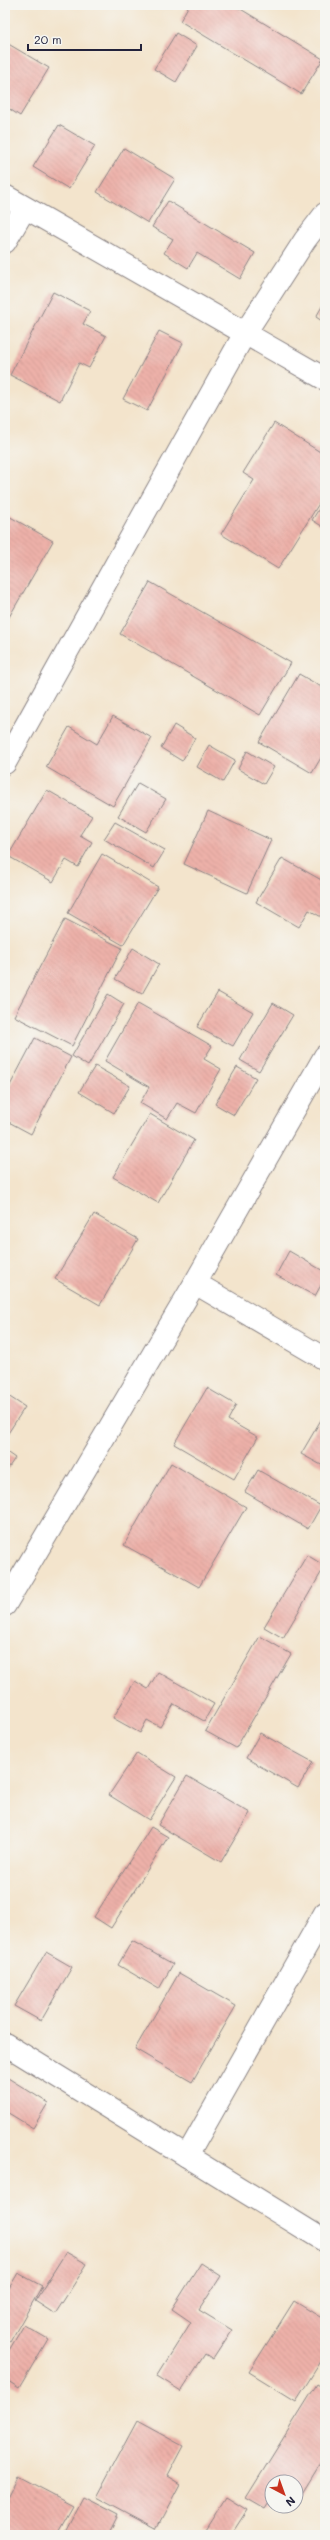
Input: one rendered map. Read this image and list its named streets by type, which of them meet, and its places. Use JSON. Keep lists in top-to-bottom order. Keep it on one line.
{"scale_bar":"20 m","north":"bottom right"}
